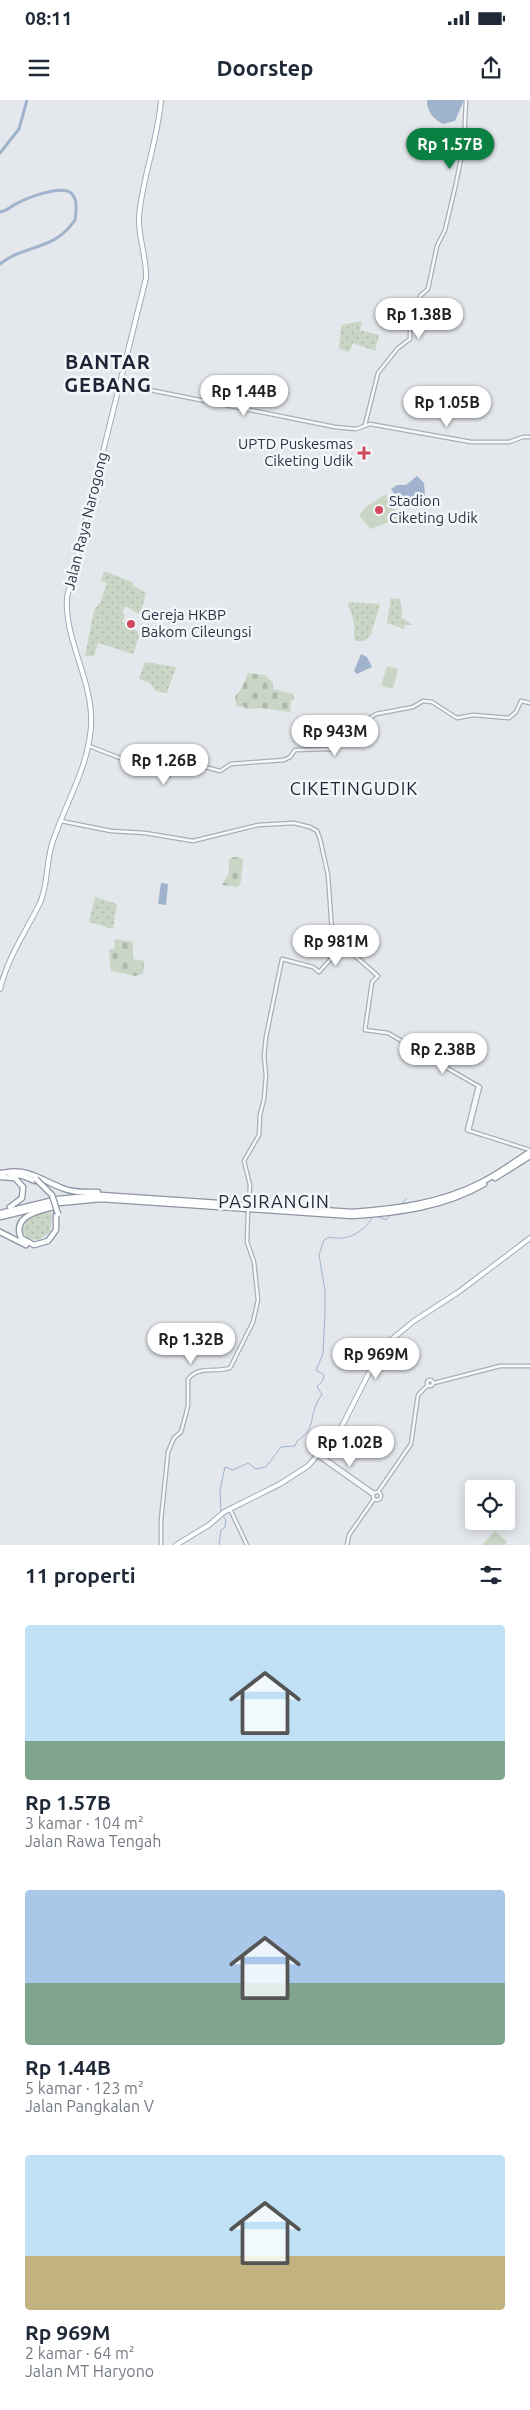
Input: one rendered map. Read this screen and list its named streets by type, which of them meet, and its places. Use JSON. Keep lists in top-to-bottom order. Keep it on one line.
{"streets":{"main road":["Jalan Raya Narogong"]},"districts":["BANTAR GEBANG","CIKETINGUDIK","PASIRANGIN"],"places":{"health":["UPTD Puskesmas Ciketing Udik"],"other":["Stadion Ciketing Udik","Gereja HKBP Bakom Cileungsi"]},"page":{"status":"08:11","header":"Doorstep","price":["Rp 1.57B","Rp 1.38B","Rp 1.44B","Rp 1.05B","Rp 943M","Rp 1.26B","Rp 981M","Rp 2.38B","Rp 1.32B","Rp 969M","Rp 1.02B"],"heading":"11 properti","list":[{"name":"Rp 1.57B","note":"3 kamar · 104 m² · Jalan Rawa Tengah"},{"name":"Rp 1.44B","note":"5 kamar · 123 m² · Jalan Pangkalan V"},{"name":"Rp 969M","note":"2 kamar · 64 m² · Jalan MT Haryono"}]}}
